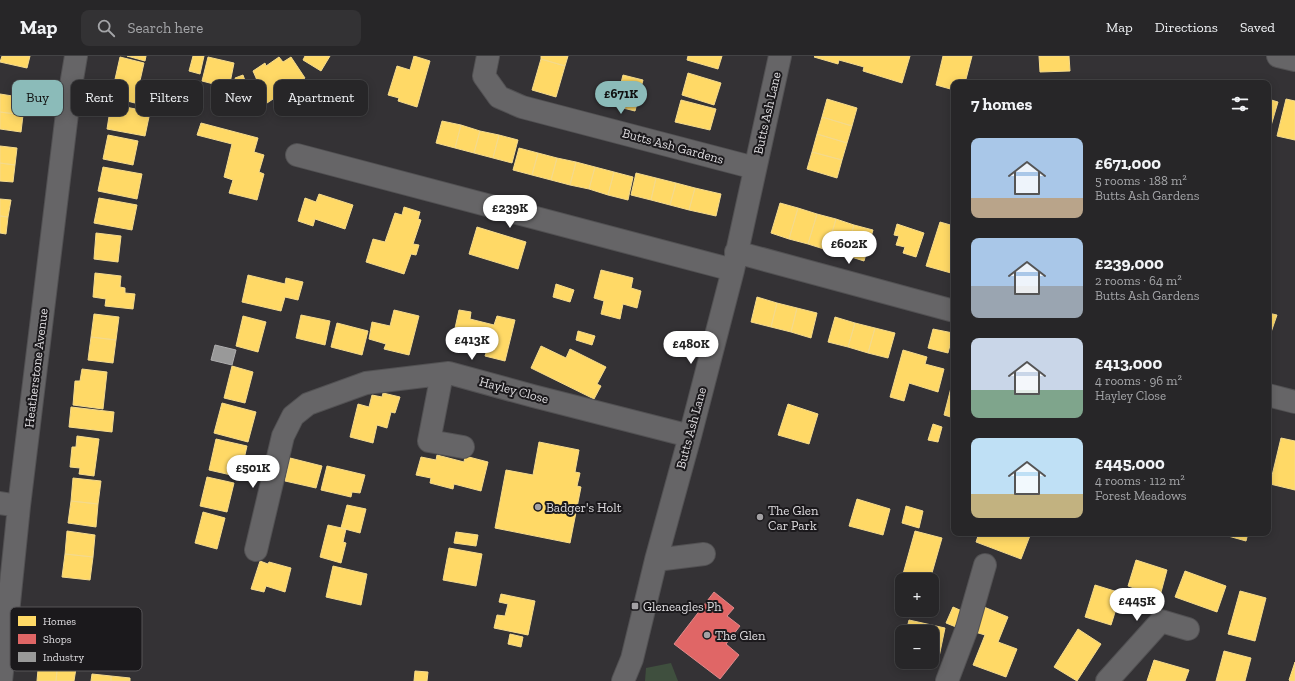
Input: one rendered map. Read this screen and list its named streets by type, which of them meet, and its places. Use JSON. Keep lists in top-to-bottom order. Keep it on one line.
{"streets":{"street":["Butts Ash Lane","Butts Ash Gardens","Heatherstone Avenue","Hayley Close"]},"crossings":[["Butts Ash Lane","Butts Ash Gardens"],["Butts Ash Lane","Hayley Close"]],"places":{"other":["Badger's Holt","The Glen Car Park","The Glen"],"transit":["Gleneagles Ph"]},"legend":["Homes","Shops","Industry"],"page":{"header":"Map","search":"Search here","nav":["Map","Directions","Saved"],"chip":["Buy","Rent","Filters","New","Apartment"],"heading":"7 homes","price":["£671K","£239K","£602K","£413K","£480K","£501K","£445K"],"list":[{"name":"£671,000","note":"5 rooms · 188 m² · Butts Ash Gardens"},{"name":"£239,000","note":"2 rooms · 64 m² · Butts Ash Gardens"},{"name":"£413,000","note":"4 rooms · 96 m² · Hayley Close"},{"name":"£445,000","note":"4 rooms · 112 m² · Forest Meadows"}],"map_buttons":["+","−"]}}
